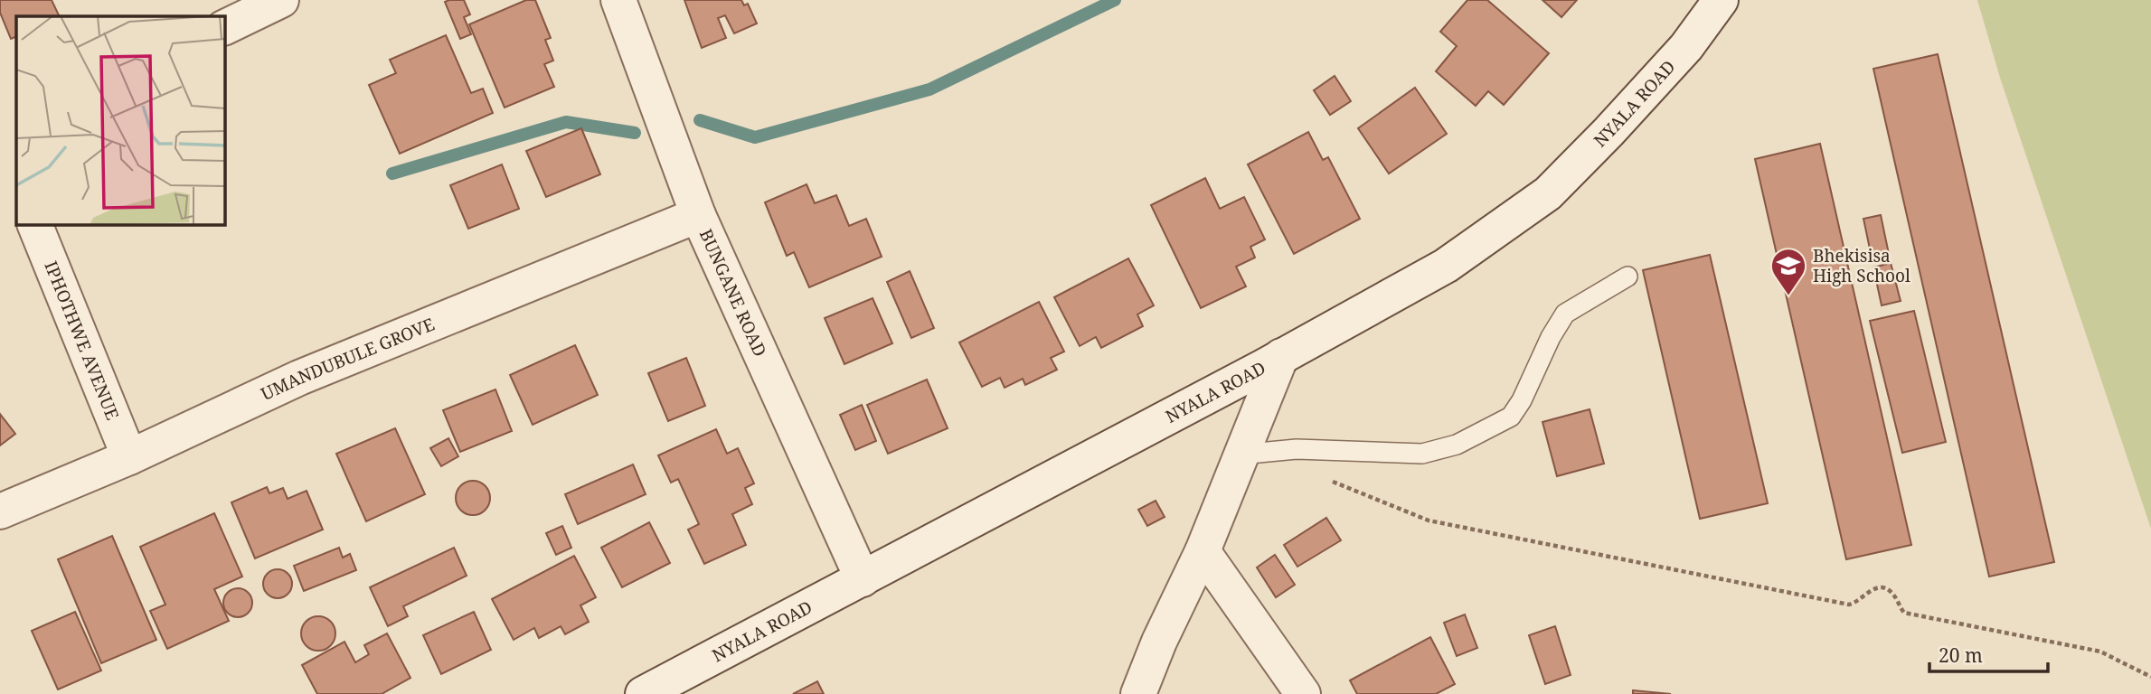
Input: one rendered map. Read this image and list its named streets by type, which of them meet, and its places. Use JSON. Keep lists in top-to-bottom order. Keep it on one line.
{"streets":{"street":["NYALA ROAD","BUNGANE ROAD","IPHOTHWE AVENUE","UMANDUBULE GROVE"]},"crossings":[["NYALA ROAD","BUNGANE ROAD"],["BUNGANE ROAD","UMANDUBULE GROVE"],["IPHOTHWE AVENUE","UMANDUBULE GROVE"]],"places":{"school or university":["Bhekisisa High School"]},"scale_bar":"20 m"}
